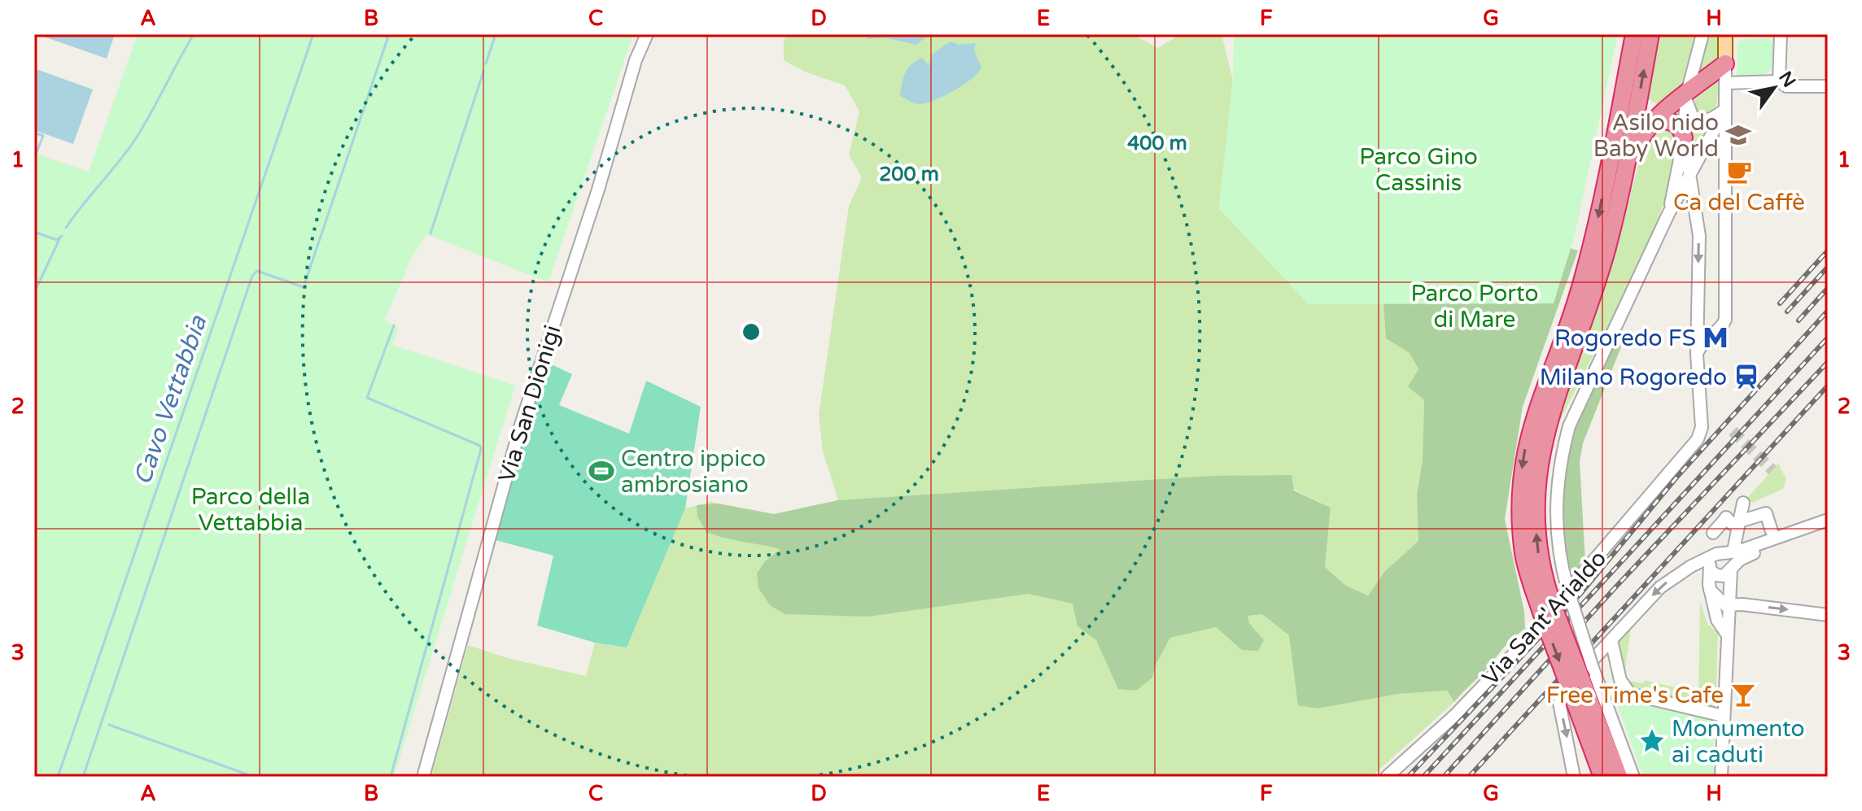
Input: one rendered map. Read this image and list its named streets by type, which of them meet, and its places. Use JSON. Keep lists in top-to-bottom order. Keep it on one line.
{"streets":{"street":["Via San Dionigi","Via Sant'Arialdo"]},"water":["Cavo Vettabbia"],"parks":["Parco Gino Cassinis","Parco Porto di Mare","Parco della Vettabbia"],"places":{"school or university":["Asilo nido Baby World"],"cafe":["Ca del Caffè"],"metro station":["Rogoredo FS"],"station":["Milano Rogoredo"],"sports":["Centro ippico ambrosiano"],"bar":["Free Time's Cafe"],"place":["Monumento ai caduti"]},"north":"top right","grid":{"columns":["A","B","C","D","E","F","G","H"],"rows":["1","2","3"]},"rings":["400 m","200 m"]}
